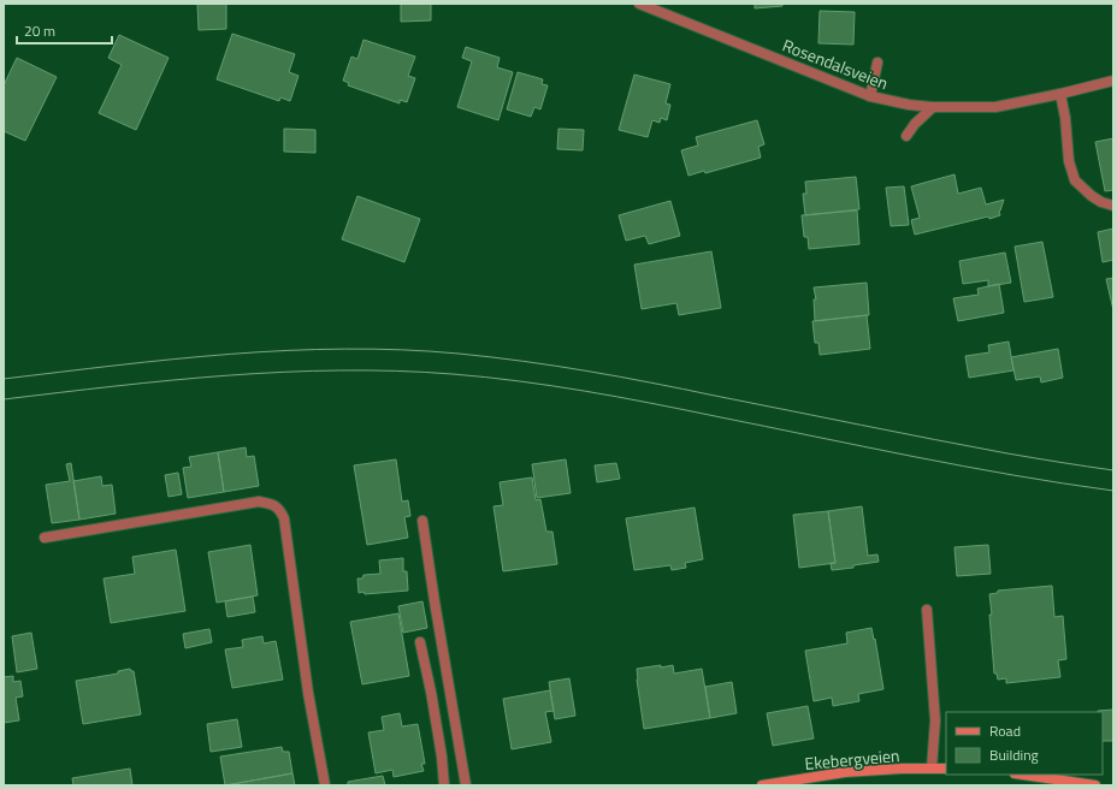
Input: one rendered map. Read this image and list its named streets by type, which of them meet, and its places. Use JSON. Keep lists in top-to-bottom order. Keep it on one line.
{"streets":{"main road":["Ekebergveien"],"street":["Rosendalsveien"]},"legend":["Road","Building"],"scale_bar":"20 m"}
